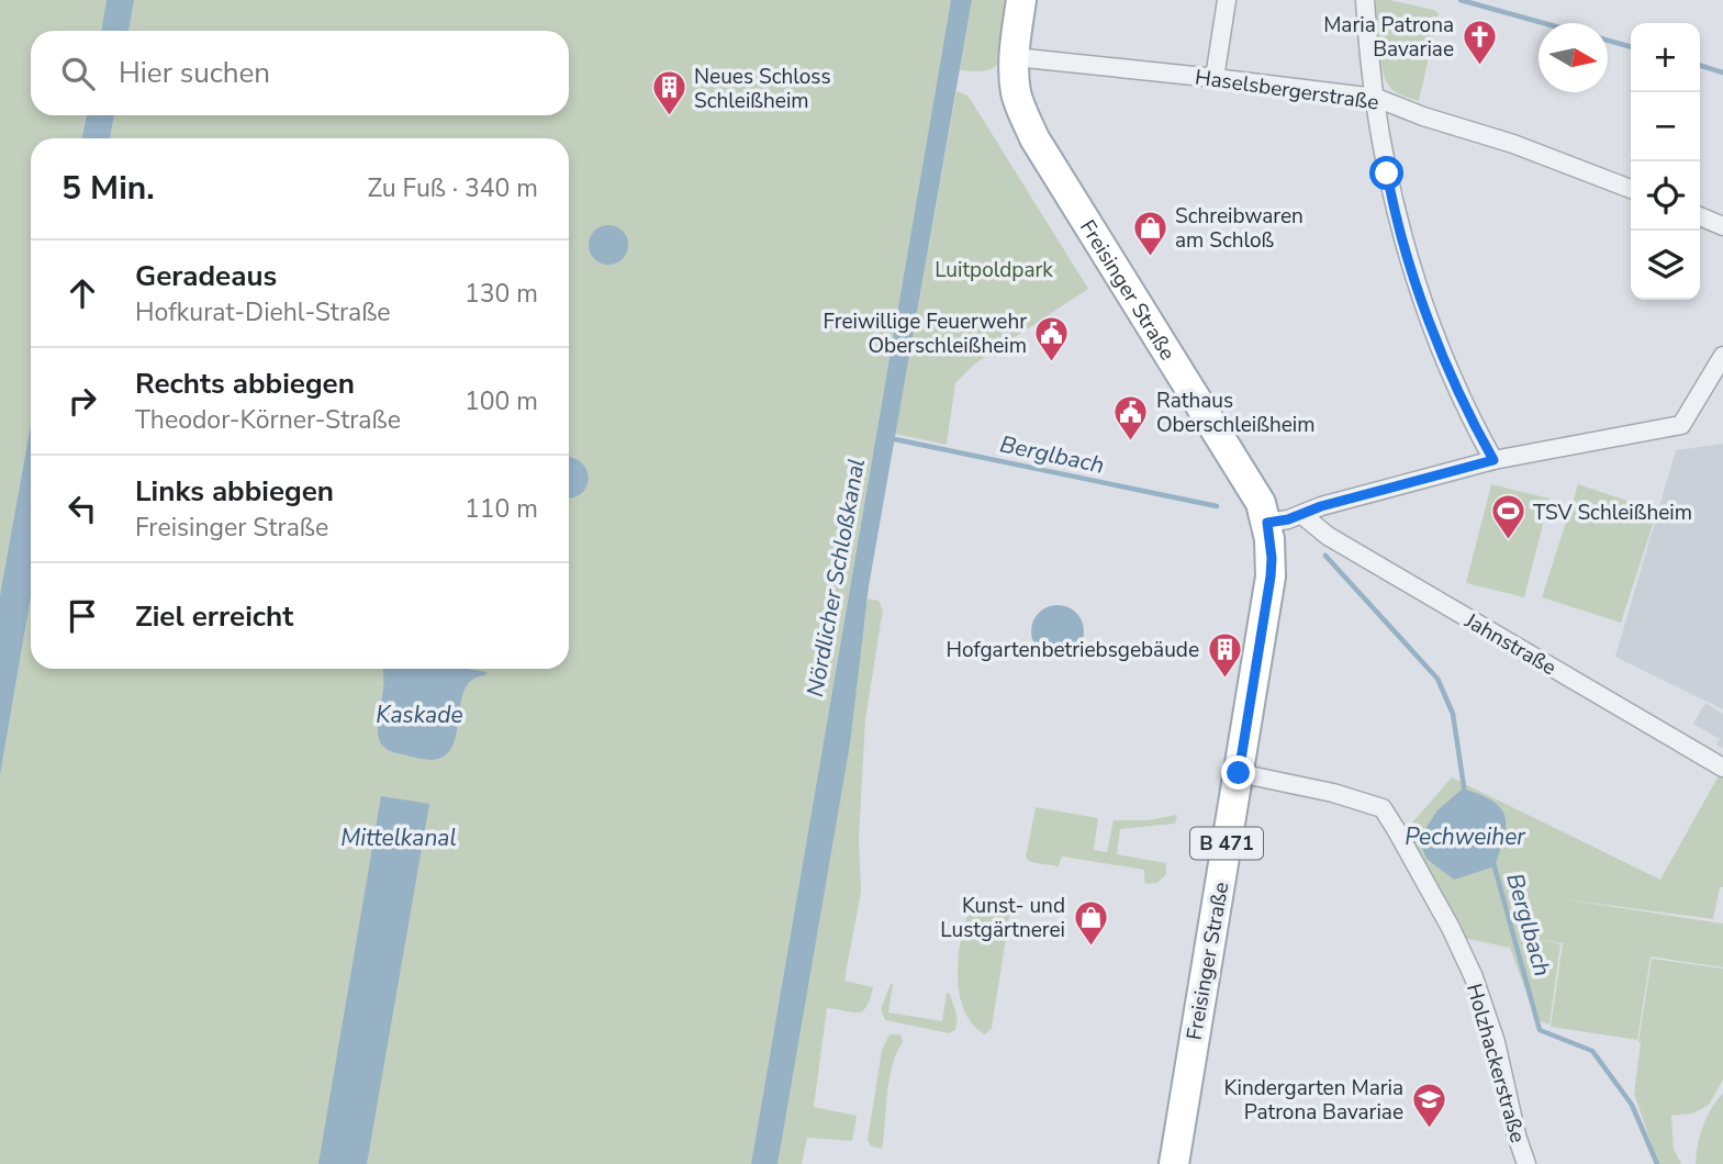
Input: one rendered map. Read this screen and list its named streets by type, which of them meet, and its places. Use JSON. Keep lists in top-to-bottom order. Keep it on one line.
{"streets":{"main road":["Freisinger Straße","B 471"],"street":["Haselsbergerstraße","Jahnstraße","Holzhackerstraße"]},"crossings":[["Haselsbergerstraße","Freisinger Straße"],["Freisinger Straße","Holzhackerstraße"]],"water":["Berglbach","Nördlicher Schloßkanal","Kaskade","Pechweiher","Mittelkanal"],"parks":["Luitpoldpark"],"places":{"church":["Maria Patrona Bavariae"],"building":["Neues Schloss Schleißheim","Hofgartenbetriebsgebäude"],"shop":["Schreibwaren am Schloß","Kunst- und Lustgärtnerei"],"public building":["Freiwillige Feuerwehr Oberschleißheim","Rathaus Oberschleißheim"],"sports":["TSV Schleißheim"],"school or university":["Kindergarten Maria Patrona Bavariae"]},"north":"right","page":{"map_buttons":["+","−"],"search":"Hier suchen","heading":["5 Min.","Zu Fuß · 340 m"],"list":[["Geradeaus","Hofkurat-Diehl-Straße","130 m"],["Rechts abbiegen","Theodor-Körner-Straße","100 m"],["Links abbiegen","Freisinger Straße","110 m"],"Ziel erreicht"]}}
